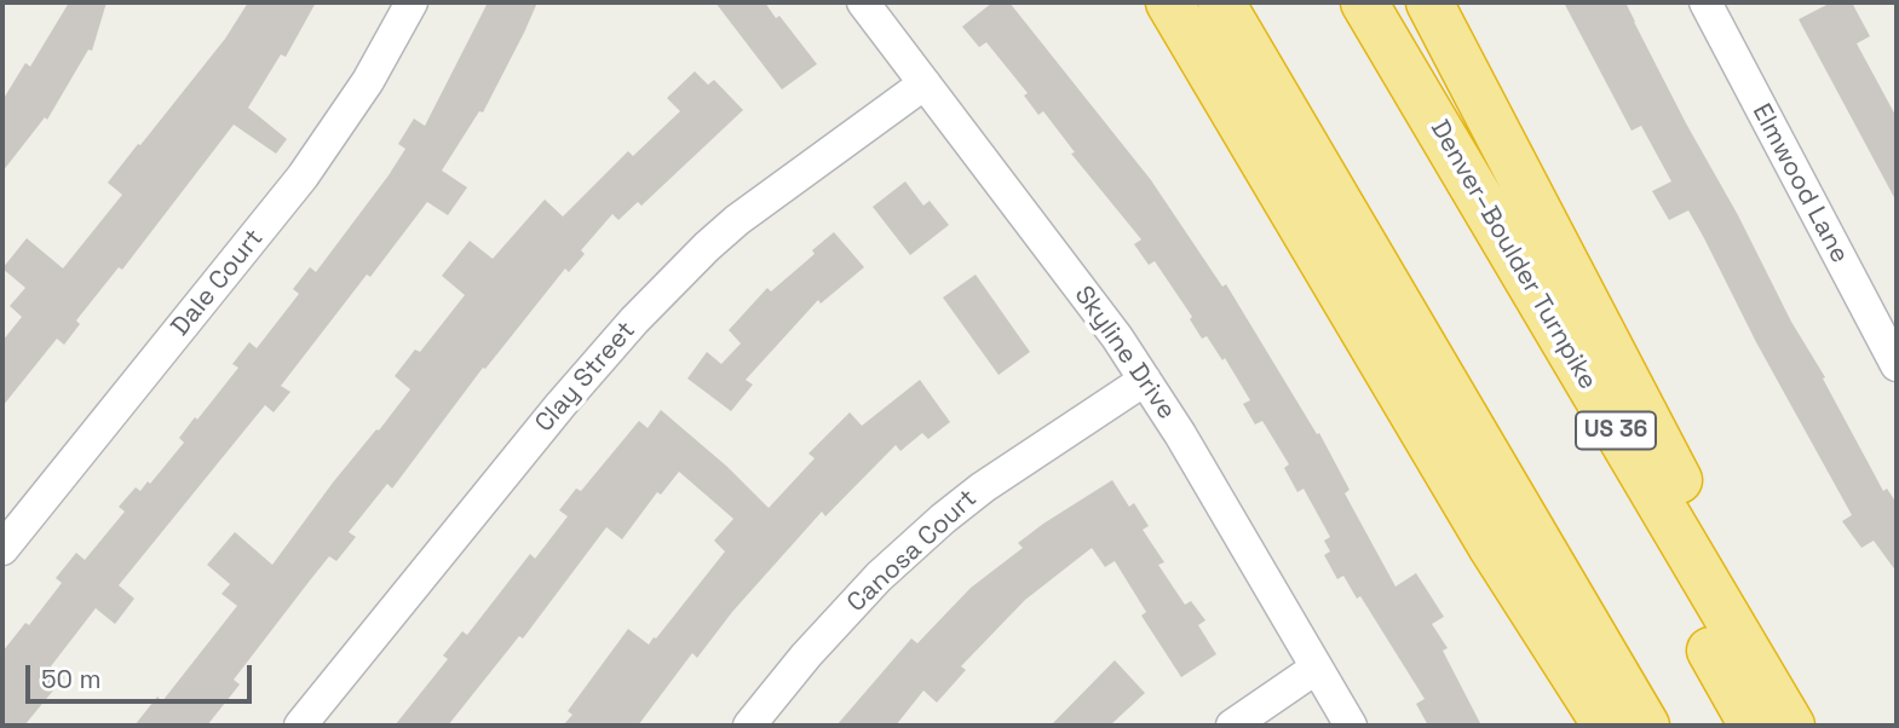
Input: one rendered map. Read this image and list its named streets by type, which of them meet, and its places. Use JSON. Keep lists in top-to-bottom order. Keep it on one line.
{"streets":{"highway":["Denver–Boulder Turnpike","US 36"],"street":["Elmwood Lane","Dale Court","Skyline Drive","Clay Street","Canosa Court"]},"crossings":[["Skyline Drive","Clay Street"],["Skyline Drive","Canosa Court"]],"scale_bar":"50 m"}
